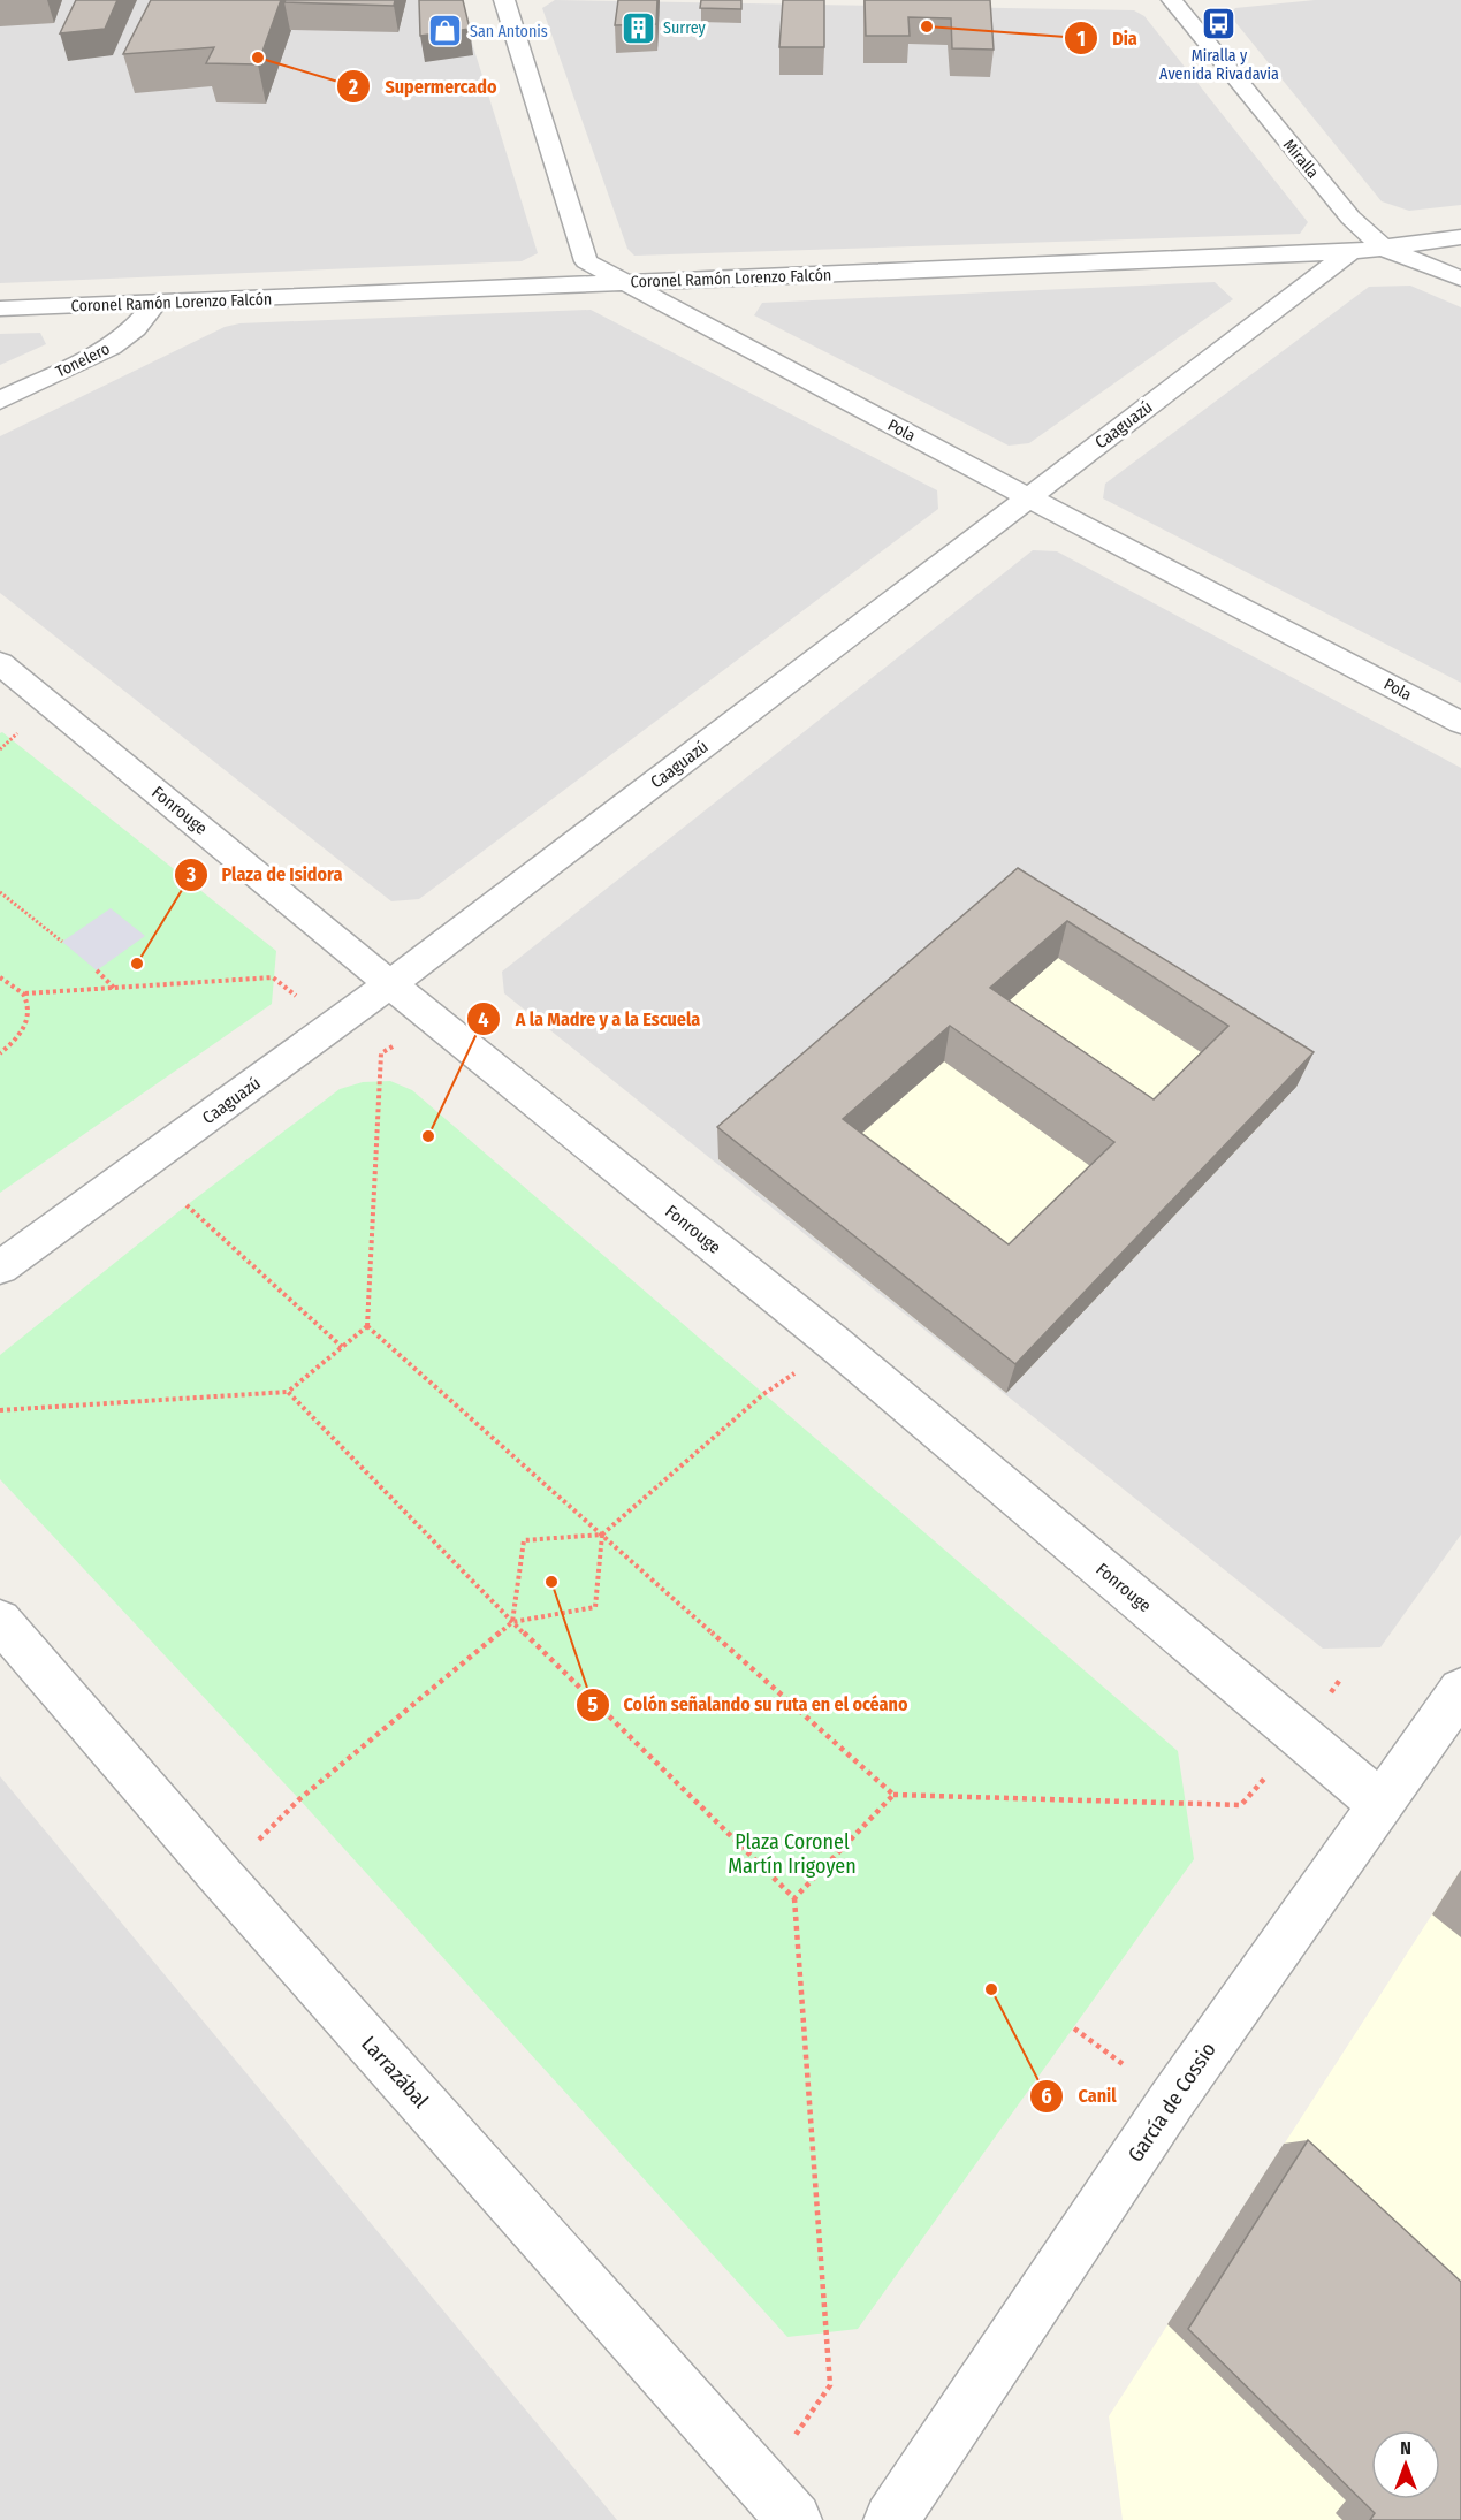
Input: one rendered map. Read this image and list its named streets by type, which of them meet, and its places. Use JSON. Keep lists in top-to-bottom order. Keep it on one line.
{"streets":{"street":["Miralla","Coronel Ramón Lorenzo Falcón","Tonelero","Caaguazú","Pola","Fonrouge","Larrazábal","García de Cossio"]},"crossings":[["Miralla","Coronel Ramón Lorenzo Falcón"],["Coronel Ramón Lorenzo Falcón","Tonelero"],["Coronel Ramón Lorenzo Falcón","Caaguazú"],["Coronel Ramón Lorenzo Falcón","Pola"],["Caaguazú","Pola"],["Caaguazú","Fonrouge"],["Fonrouge","García de Cossio"]],"parks":["Plaza Coronel Martín Irigoyen"],"places":{"bus stop":["Miralla y Avenida Rivadavia"],"other":["Dia","Supermercado","Plaza de Isidora","A la Madre y a la Escuela","Colón señalando su ruta en el océano","Canil"],"building":["Surrey"],"shop":["San Antonis"]},"north":"top"}
